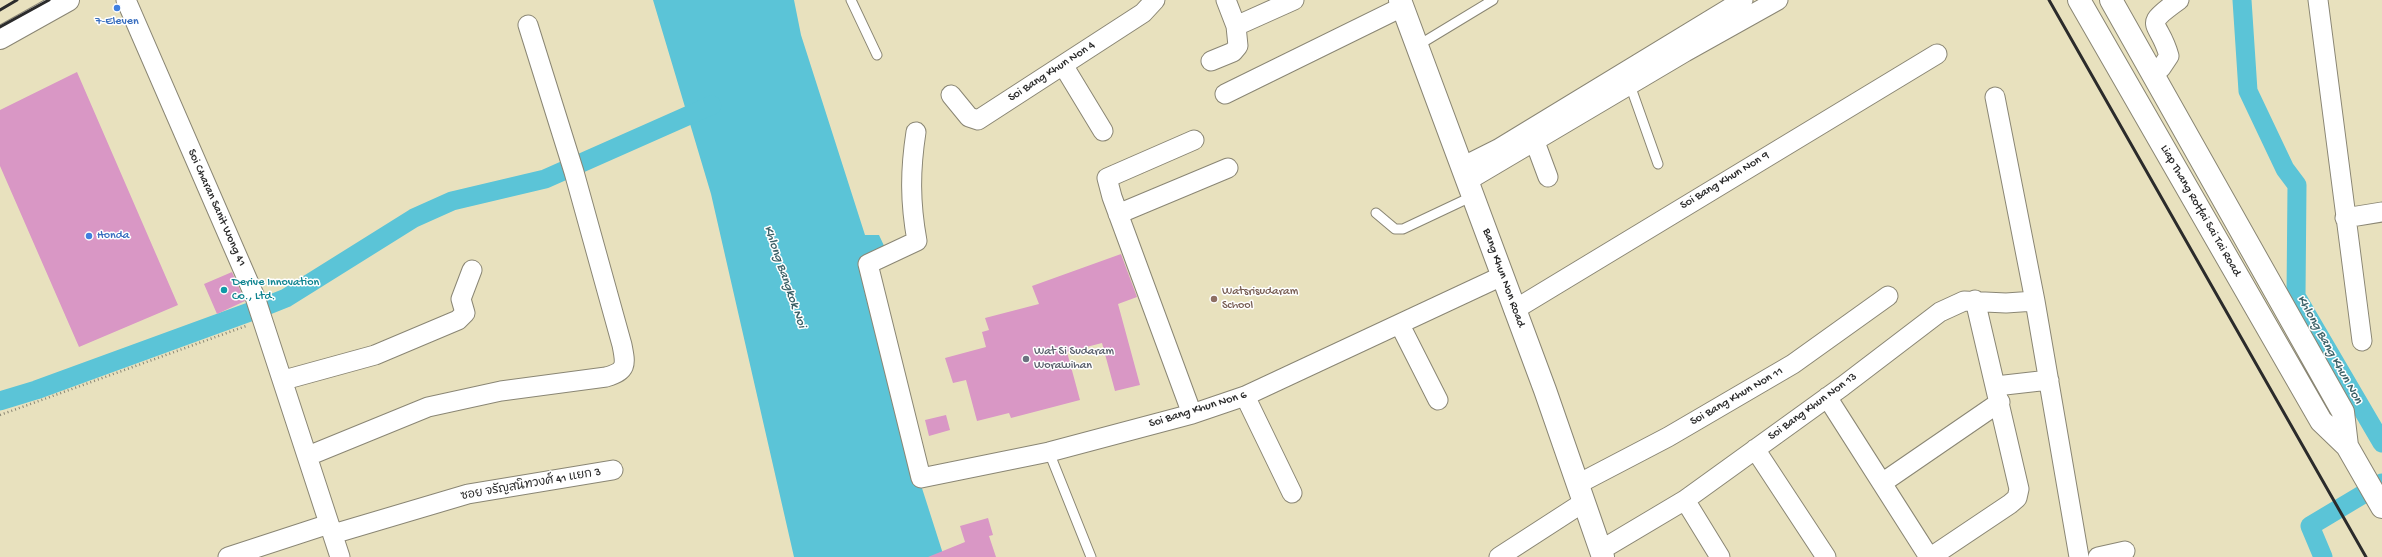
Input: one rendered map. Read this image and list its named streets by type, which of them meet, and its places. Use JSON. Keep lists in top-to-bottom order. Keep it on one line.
{"streets":{"main road":["Liap Thang Rotfai Sai Tai Road","Bang Khun Non Road"],"street":["Soi Bang Khun Non 4","Soi Bang Khun Non 9","Soi Charan Sanit Wong 41","Soi Bang Khun Non 11","Soi Bang Khun Non 13","Soi Bang Khun Non 6","ซอย จรัญสนิทวงศ์ 41 แยก 3"]},"crossings":[["Soi Bang Khun Non 9","Bang Khun Non Road"],["Soi Charan Sanit Wong 41","ซอย จรัญสนิทวงศ์ 41 แยก 3"],["Bang Khun Non Road","Soi Bang Khun Non 11"],["Bang Khun Non Road","Soi Bang Khun Non 13"],["Bang Khun Non Road","Soi Bang Khun Non 6"]],"water":["Khlong Bangkok Noi","Khlong Bang Khun Non"],"places":["7-Eleven","Honda","Derive Innovation Co., Ltd.","Watsrisudaram School","Wat Si Sudaram Worawihan"]}
